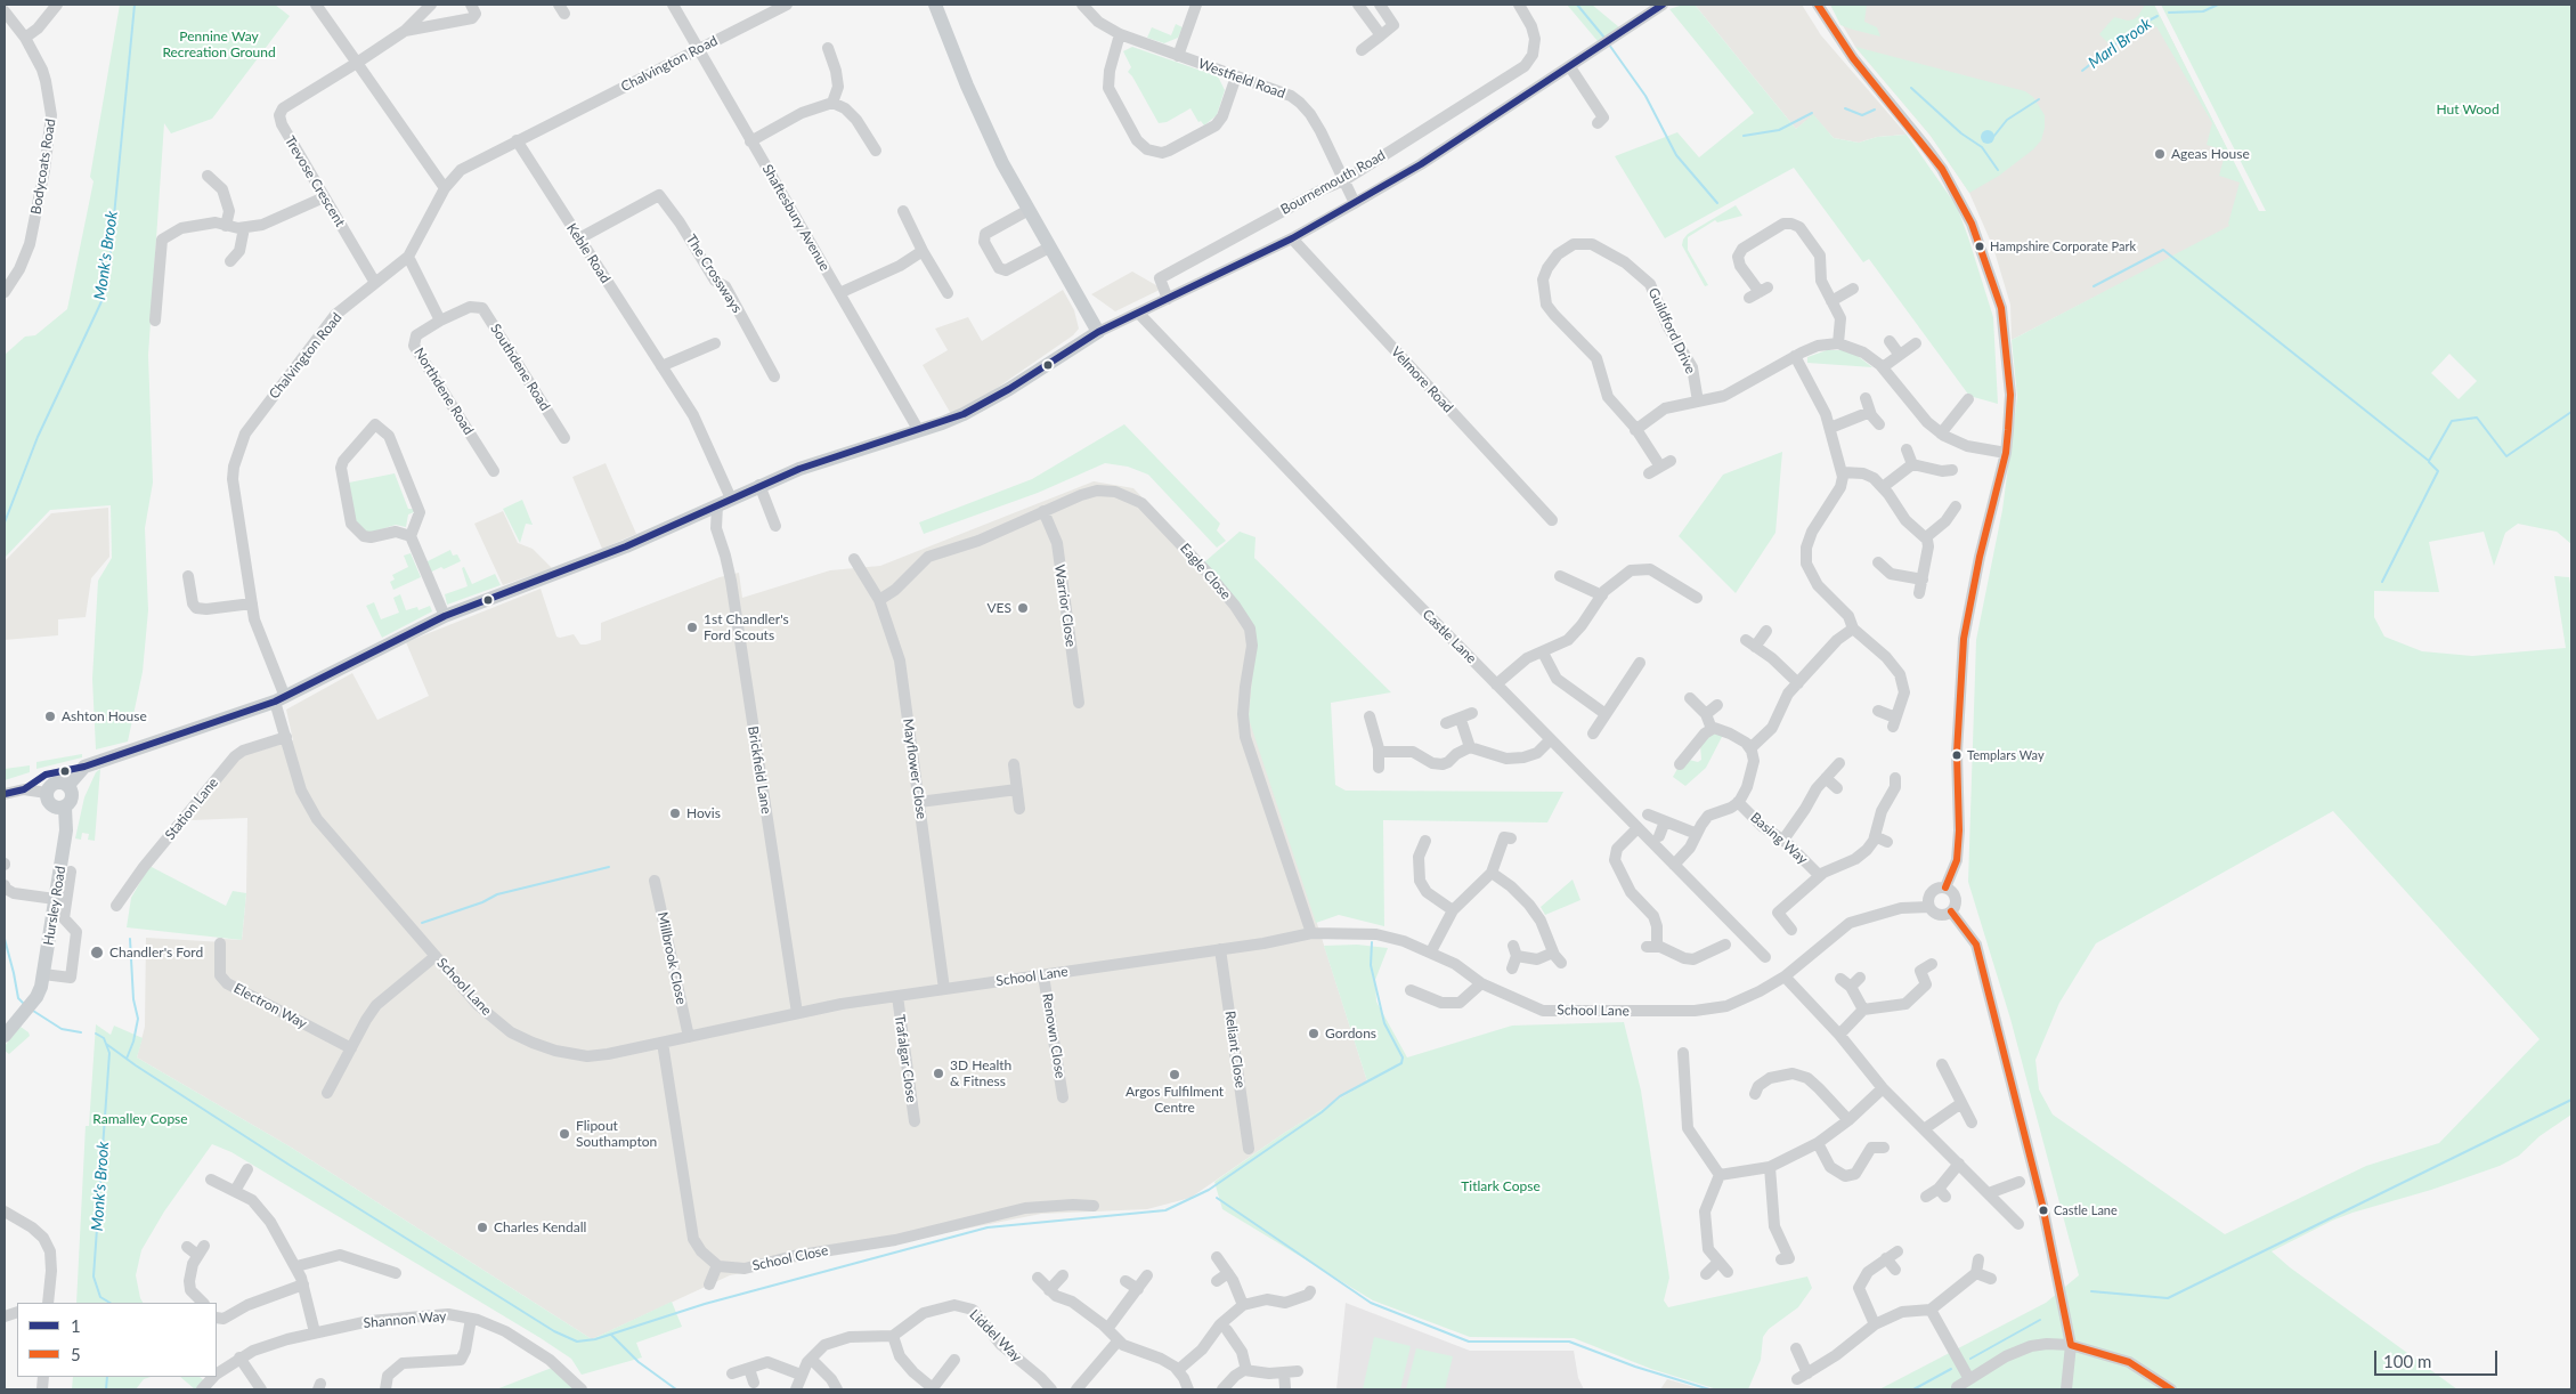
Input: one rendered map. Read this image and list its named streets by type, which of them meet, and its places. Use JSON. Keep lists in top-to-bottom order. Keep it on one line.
{"streets":{"main road":["Bournemouth Road","Hursley Road"],"street":["Chalvington Road","Westfield Road","Bodycoats Road","Trevose Crescent","Shaftesbury Avenue","Keble Road","The Crossways","Guildford Drive","Southdene Road","Velmore Road","Northdene Road","Eagle Close","Warrior Close","Castle Lane","Mayflower Close","Brickfield Lane","Station Lane","Basing Way","Millbrook Close","School Lane","Electron Way","Renown Close","Reliant Close","Trafalgar Close","School Close","Shannon Way","Liddel Way"]},"crossings":[["Chalvington Road","Trevose Crescent"],["Chalvington Road","Bournemouth Road"],["Chalvington Road","Shaftesbury Avenue"],["Chalvington Road","Keble Road"],["Chalvington Road","School Lane"],["Westfield Road","Bournemouth Road"],["Bournemouth Road","Shaftesbury Avenue"],["Bournemouth Road","Keble Road"],["Bournemouth Road","Velmore Road"],["Bournemouth Road","Castle Lane"],["Bournemouth Road","Brickfield Lane"],["Bournemouth Road","Hursley Road"],["Bournemouth Road","School Lane"],["Keble Road","The Crossways"],["Keble Road","Brickfield Lane"],["Southdene Road","Northdene Road"],["Eagle Close","Warrior Close"],["Eagle Close","Mayflower Close"],["Eagle Close","School Lane"],["Mayflower Close","School Lane"],["Brickfield Lane","School Lane"],["Station Lane","School Lane"],["Millbrook Close","School Lane"],["School Lane","Renown Close"],["School Lane","Reliant Close"],["School Lane","Trafalgar Close"]],"water":["Marl Brook","Monk's Brook"],"parks":["Pennine Way Recreation Ground","Hut Wood","Ramalley Copse","Titlark Copse"],"places":["Ageas House","Hampshire Corporate Park","VES","1st Chandler's Ford Scouts","Ashton House","Templars Way","Hovis","Chandler's Ford","Gordons","3D Health & Fitness","Argos Fulfilment Centre","Flipout Southampton","Castle Lane","Charles Kendall"],"lines":["transit line 1","transit line 5"],"legend":["1","5"],"scale_bar":"100 m"}
